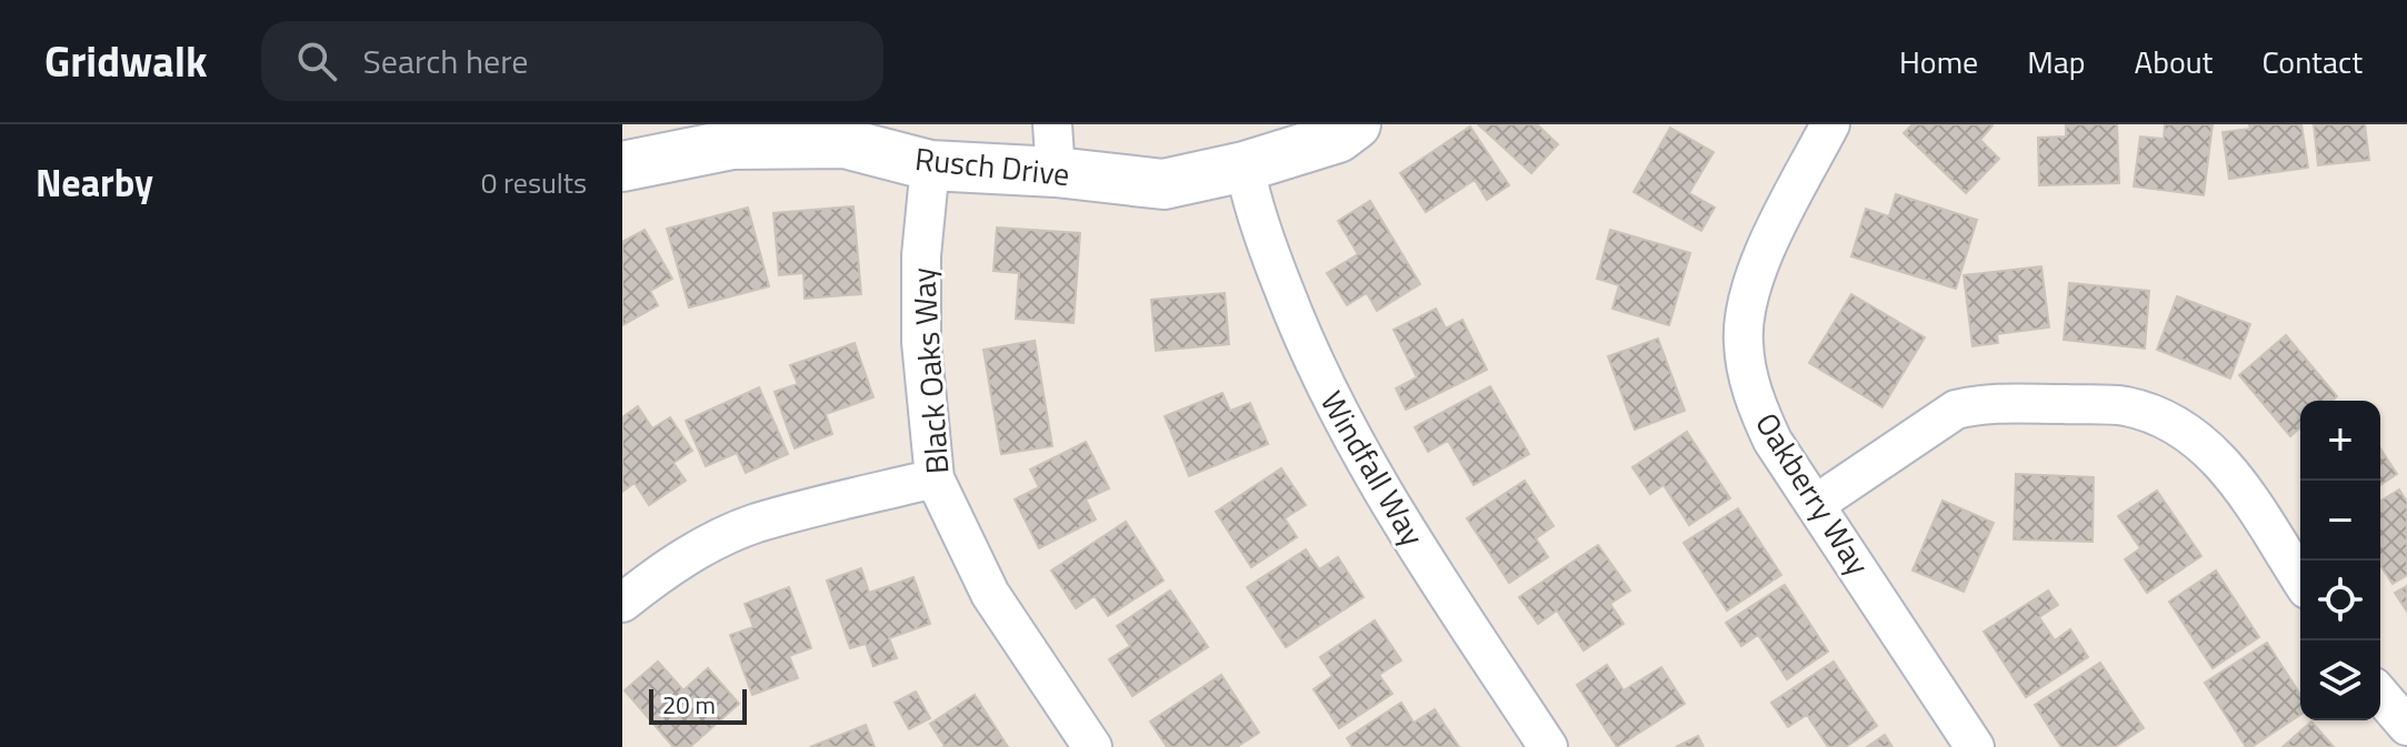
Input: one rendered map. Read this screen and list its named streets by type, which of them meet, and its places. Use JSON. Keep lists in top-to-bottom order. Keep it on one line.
{"streets":{"street":["Rusch Drive","Black Oaks Way","Windfall Way","Oakberry Way"]},"crossings":[["Rusch Drive","Black Oaks Way"],["Rusch Drive","Windfall Way"]],"scale_bar":"20 m","page":{"header":"Gridwalk","search":"Search here","nav":["Home","Map","About","Contact"],"heading":["Nearby","0 results"],"map_buttons":["+","−"],"scale":"20 m"}}
